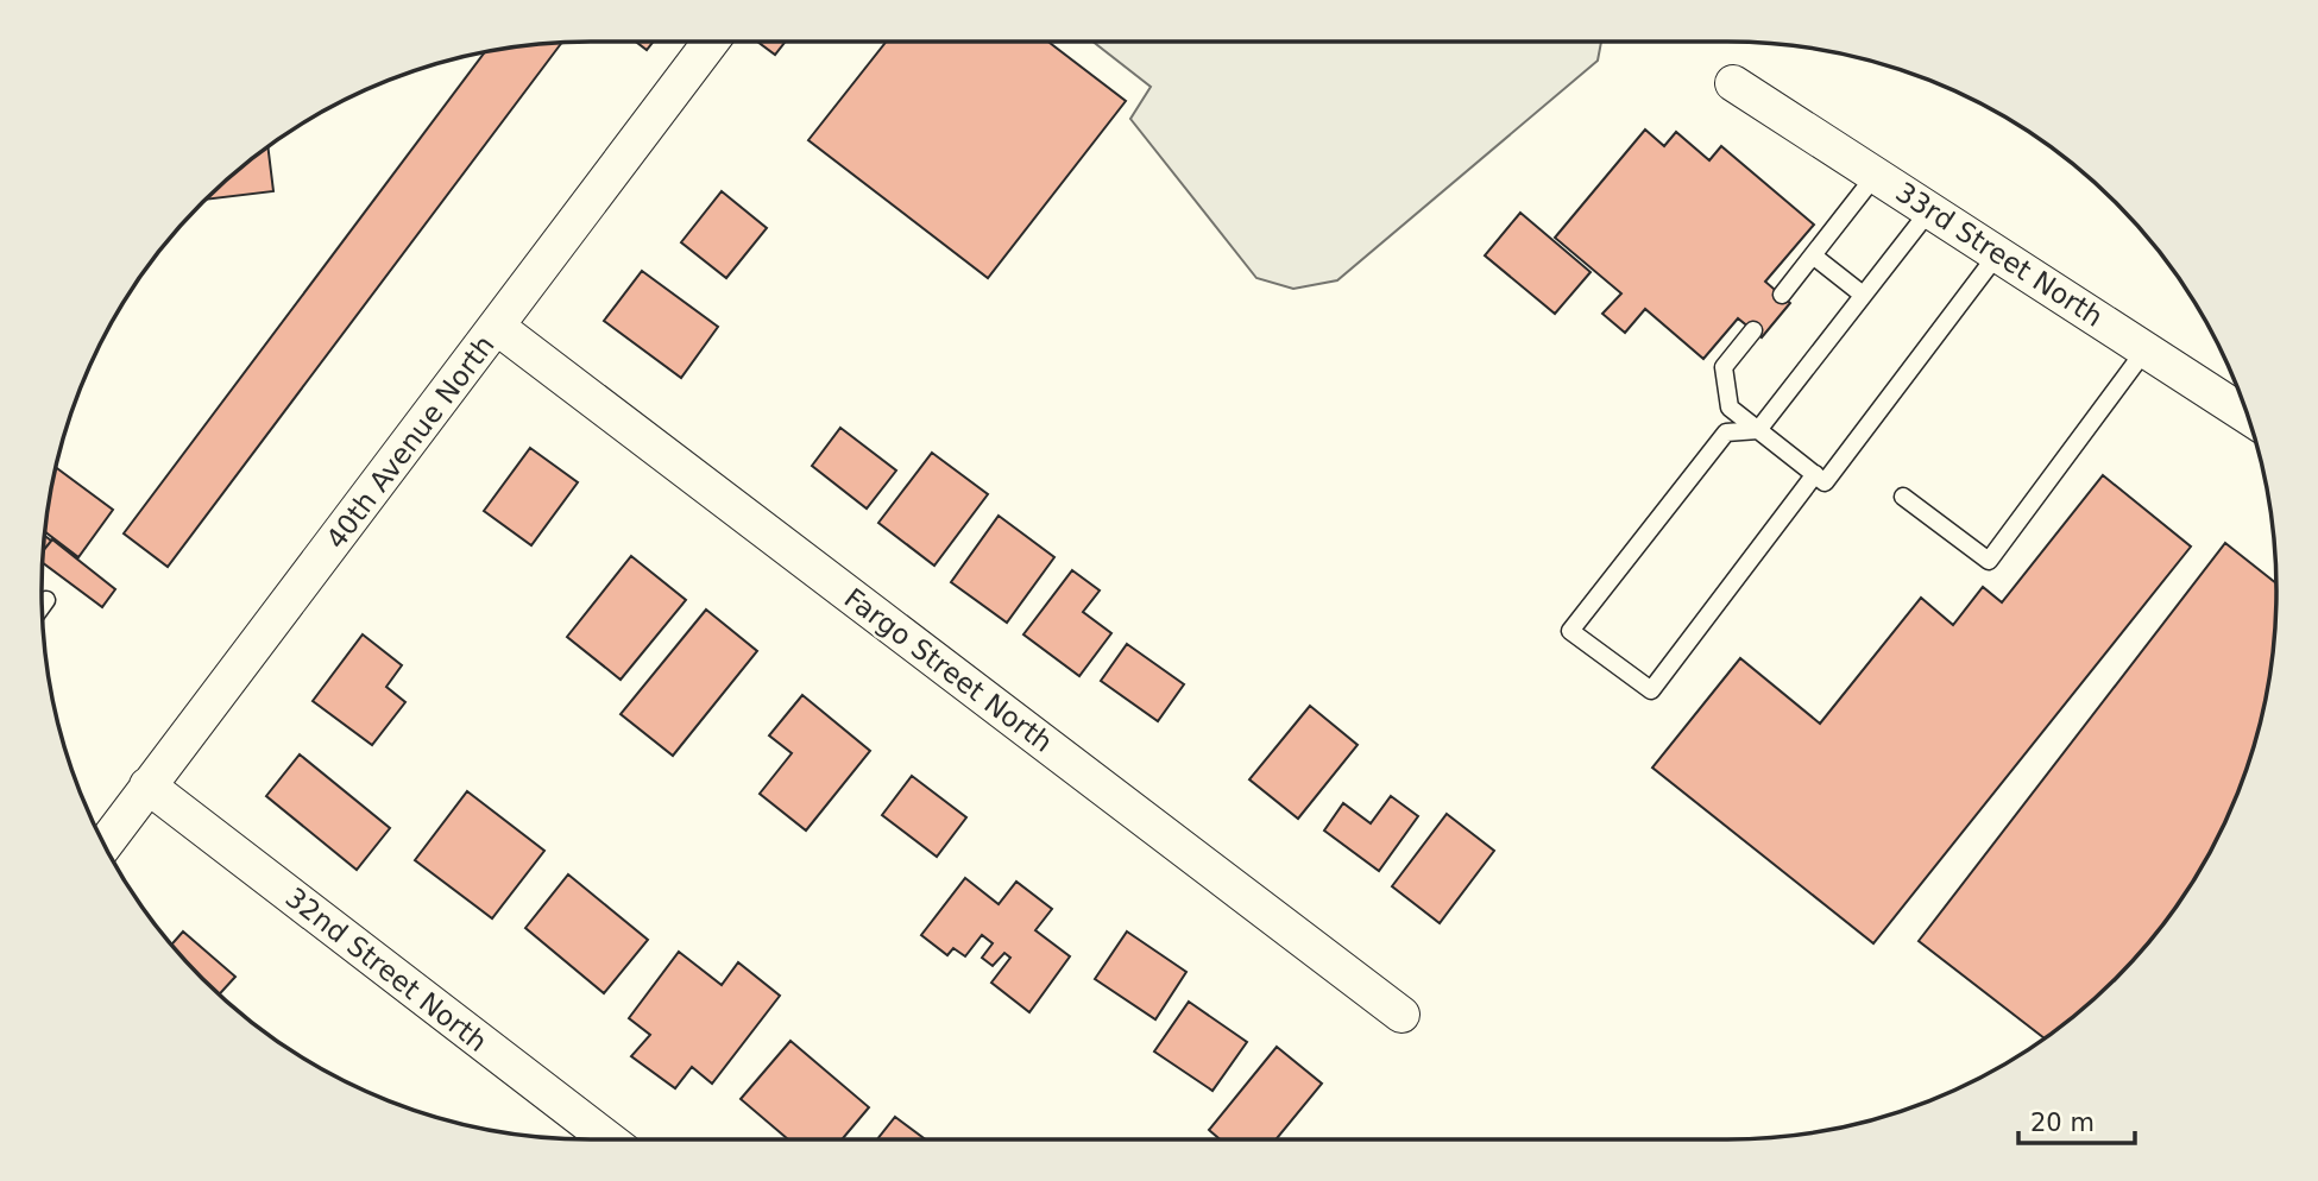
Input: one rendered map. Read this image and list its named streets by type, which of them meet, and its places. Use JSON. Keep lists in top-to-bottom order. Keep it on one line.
{"streets":{"street":["33rd Street North","40th Avenue North","Fargo Street North","32nd Street North"]},"crossings":[["40th Avenue North","Fargo Street North"],["40th Avenue North","32nd Street North"]],"scale_bar":"20 m"}
